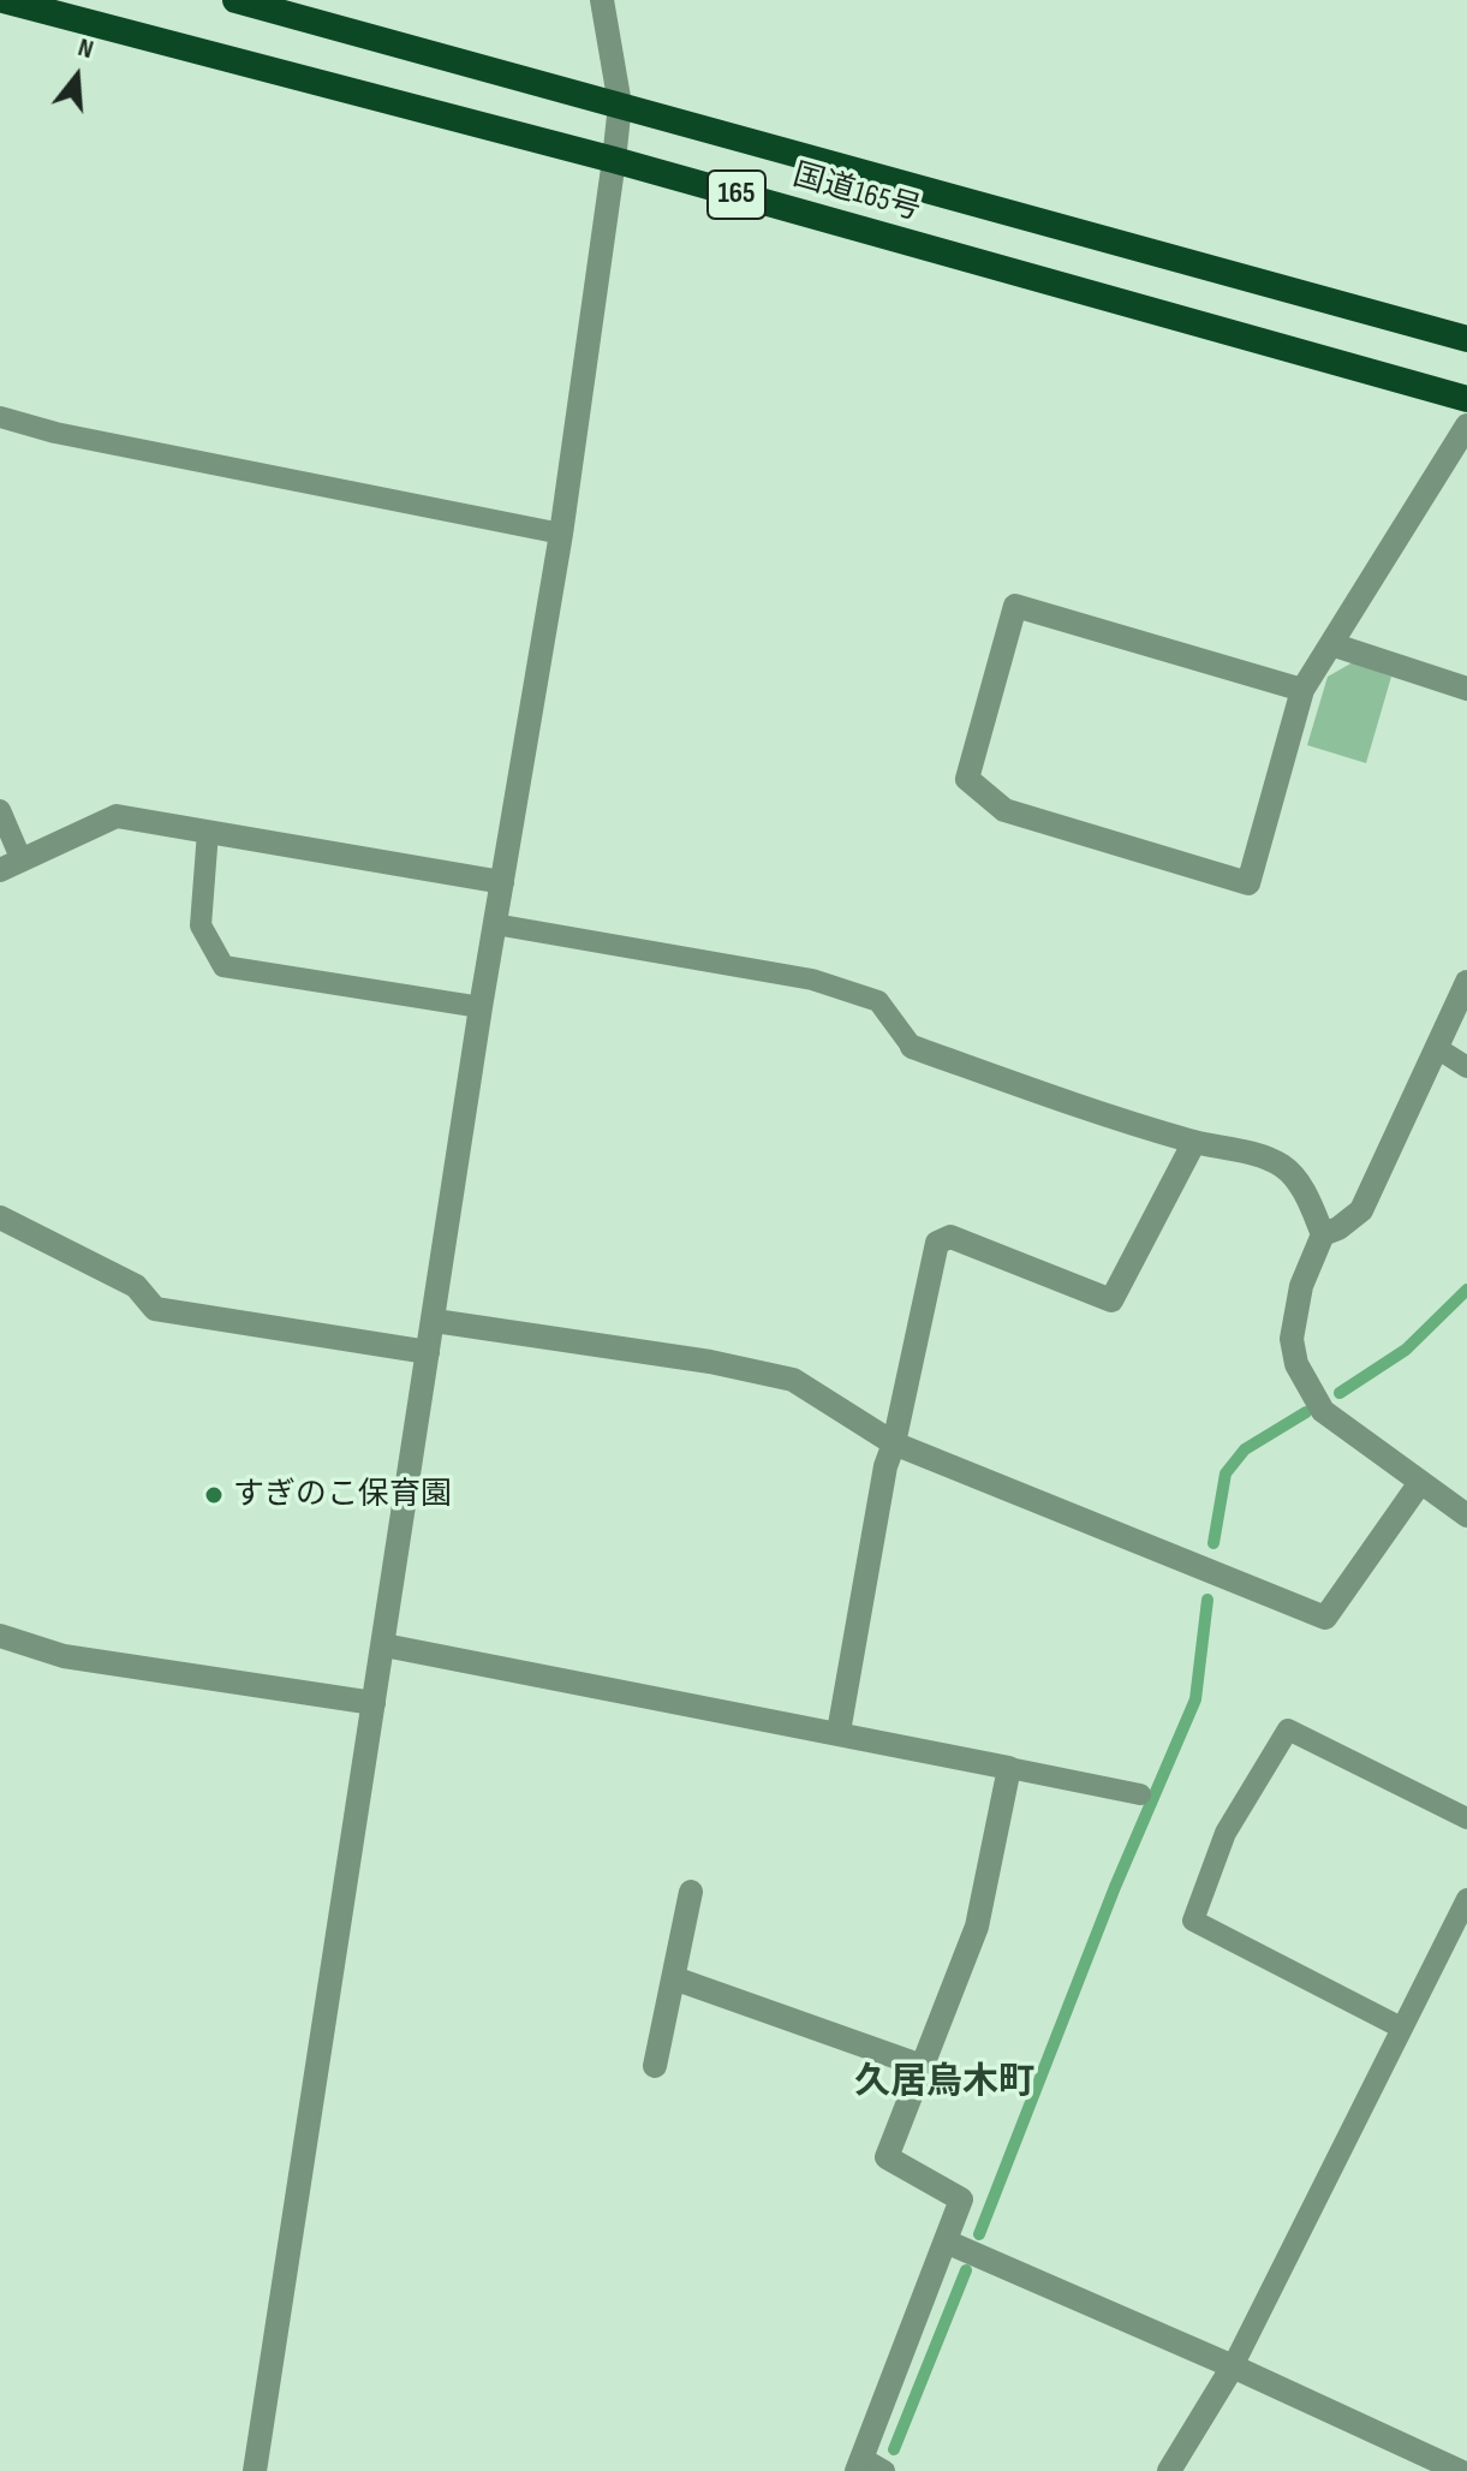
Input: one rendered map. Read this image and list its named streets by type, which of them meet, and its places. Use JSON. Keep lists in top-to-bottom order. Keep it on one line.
{"streets":{"highway":["国道165号","165"]},"districts":["久居烏木町"],"places":["すぎのこ保育園"],"north":"top"}
